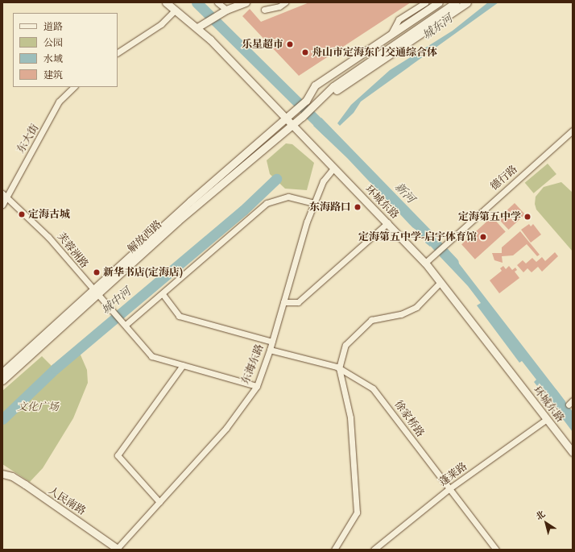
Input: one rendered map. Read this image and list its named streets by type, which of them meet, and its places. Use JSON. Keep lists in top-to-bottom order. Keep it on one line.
{"streets":{"street":["东大街","德行路","环城东路","解放西路","芙蓉洲路","东海东路","徐家桥路","蓬莱路","人民南路"]},"crossings":[["东大街","芙蓉洲路"],["德行路","环城东路"],["环城东路","解放西路"],["环城东路","东海东路"],["环城东路","蓬莱路"],["解放西路","芙蓉洲路"],["芙蓉洲路","东海东路"],["东海东路","徐家桥路"],["东海东路","人民南路"],["徐家桥路","蓬莱路"]],"water":["城东河","新河","城中河"],"parks":["文化广场"],"places":["乐星超市","舟山市定海东门交通综合体","东海路口","定海古城","定海第五中学","定海第五中学-启宇体育馆","新华书店(定海店)"],"legend":["道路","公园","水域","建筑"],"north":"top left"}
